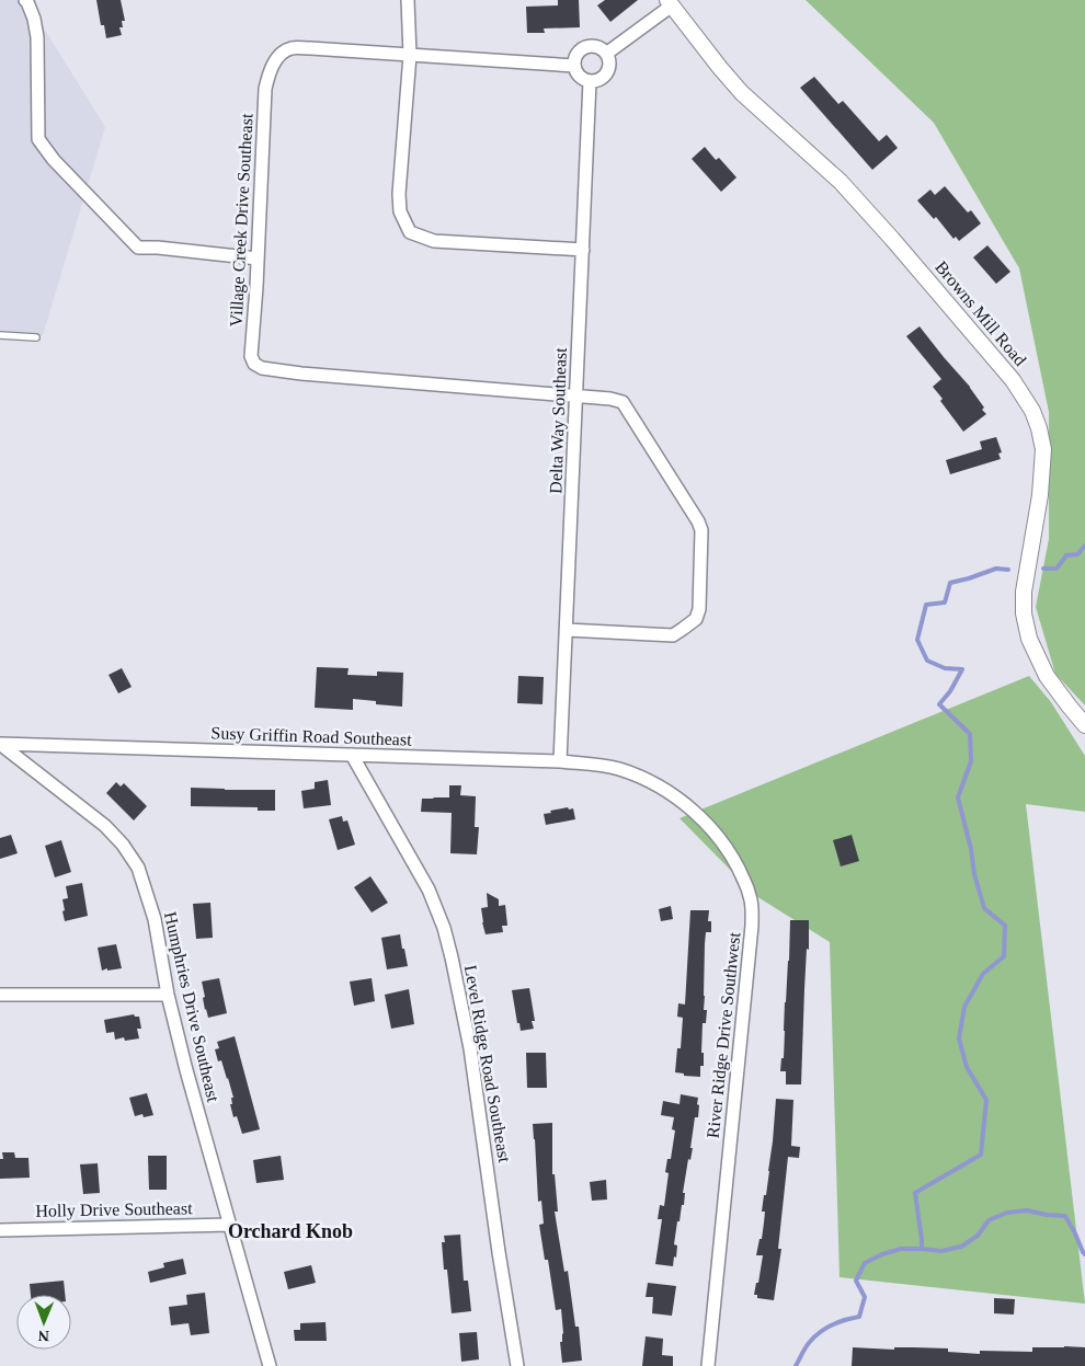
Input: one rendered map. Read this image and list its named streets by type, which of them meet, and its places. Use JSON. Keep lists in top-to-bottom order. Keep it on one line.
{"streets":{"street":["Village Creek Drive Southeast","Browns Mill Road","Delta Way Southeast","Susy Griffin Road Southeast","Humphries Drive Southeast","River Ridge Drive Southwest","Level Ridge Road Southeast","Holly Drive Southeast"]},"crossings":[["Village Creek Drive Southeast","Delta Way Southeast"],["Delta Way Southeast","Susy Griffin Road Southeast"],["Susy Griffin Road Southeast","Humphries Drive Southeast"],["Susy Griffin Road Southeast","River Ridge Drive Southwest"],["Susy Griffin Road Southeast","Level Ridge Road Southeast"],["Humphries Drive Southeast","Holly Drive Southeast"]],"districts":["Orchard Knob"],"north":"bottom"}
